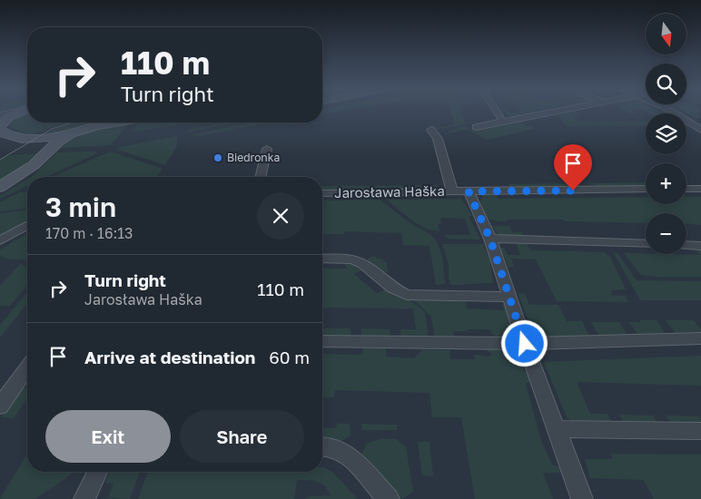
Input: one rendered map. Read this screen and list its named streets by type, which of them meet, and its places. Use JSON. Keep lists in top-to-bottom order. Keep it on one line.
{"streets":{"street":["Jarosława Haška"]},"places":["Biedronka"],"north":"bottom","page":{"map_buttons":["+","−"],"turn":["110 m","Turn right"],"heading":["3 min","170 m · 16:13"],"list":[{"name":"Turn right","note":"Jarosława Haška","value":"110 m"},{"name":"Arrive at destination","value":"60 m"}],"buttons":["Exit","Share"]}}
